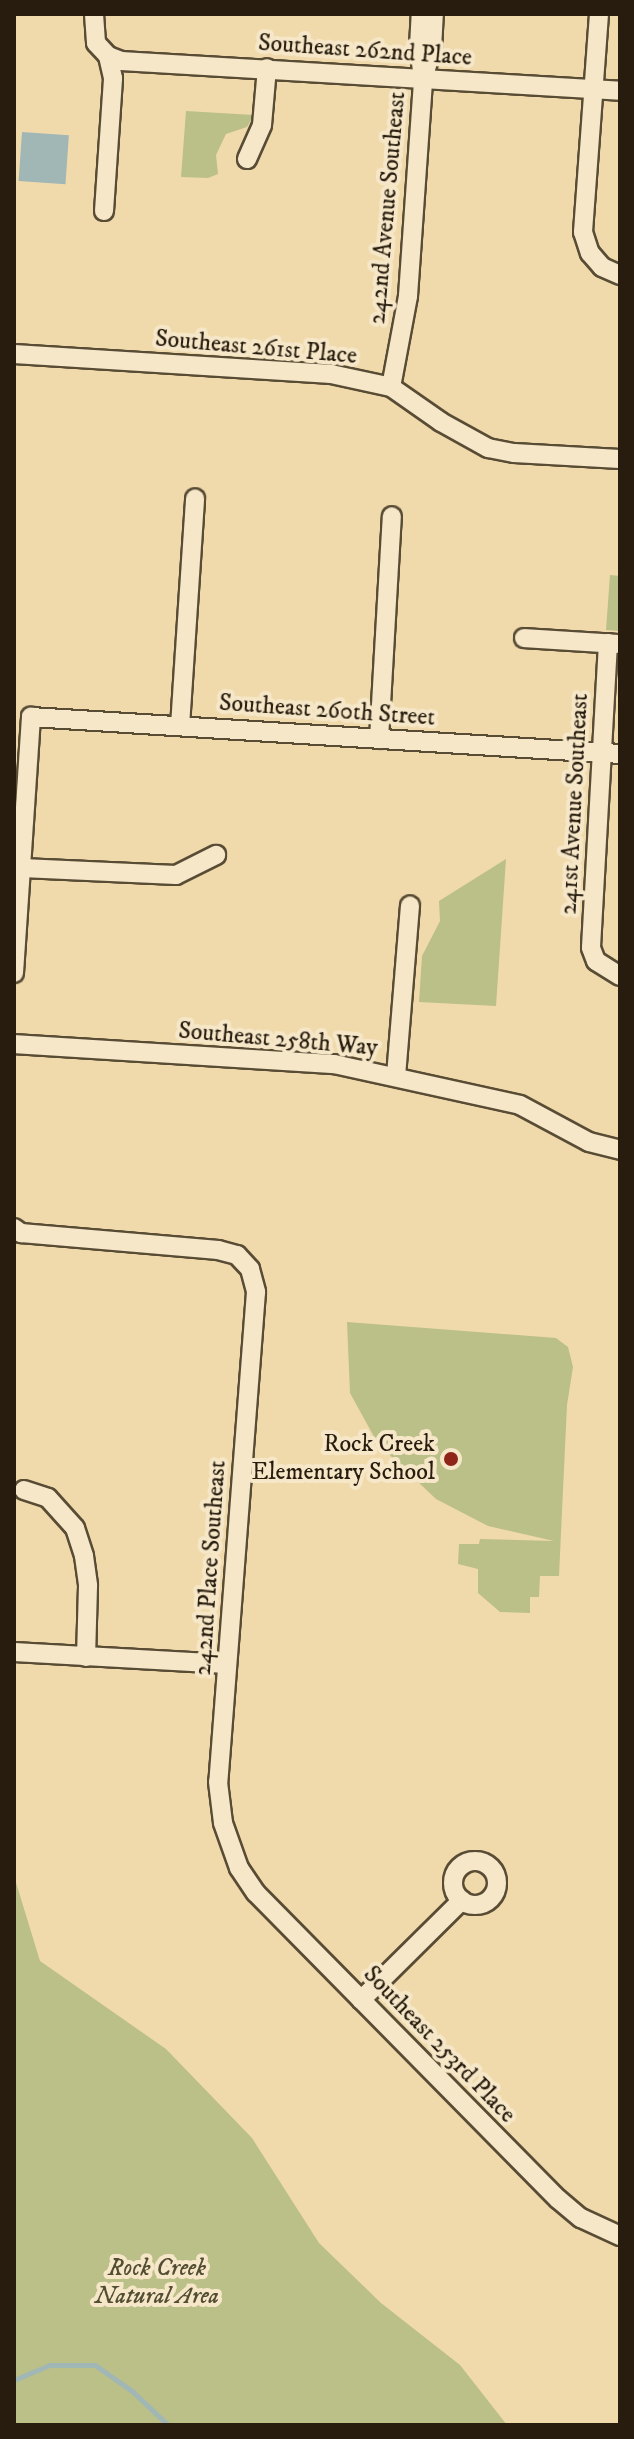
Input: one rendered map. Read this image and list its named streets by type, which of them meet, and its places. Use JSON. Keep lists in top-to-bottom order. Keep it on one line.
{"streets":{"street":["Southeast 262nd Place","242nd Avenue Southeast","Southeast 261st Place","Southeast 260th Street","241st Avenue Southeast","Southeast 258th Way","242nd Place Southeast","Southeast 253rd Place"]},"crossings":[["Southeast 262nd Place","242nd Avenue Southeast"],["242nd Avenue Southeast","Southeast 261st Place"],["Southeast 260th Street","241st Avenue Southeast"],["242nd Place Southeast","Southeast 253rd Place"]],"parks":["Rock Creek Natural Area"],"places":["Rock Creek Elementary School"]}
